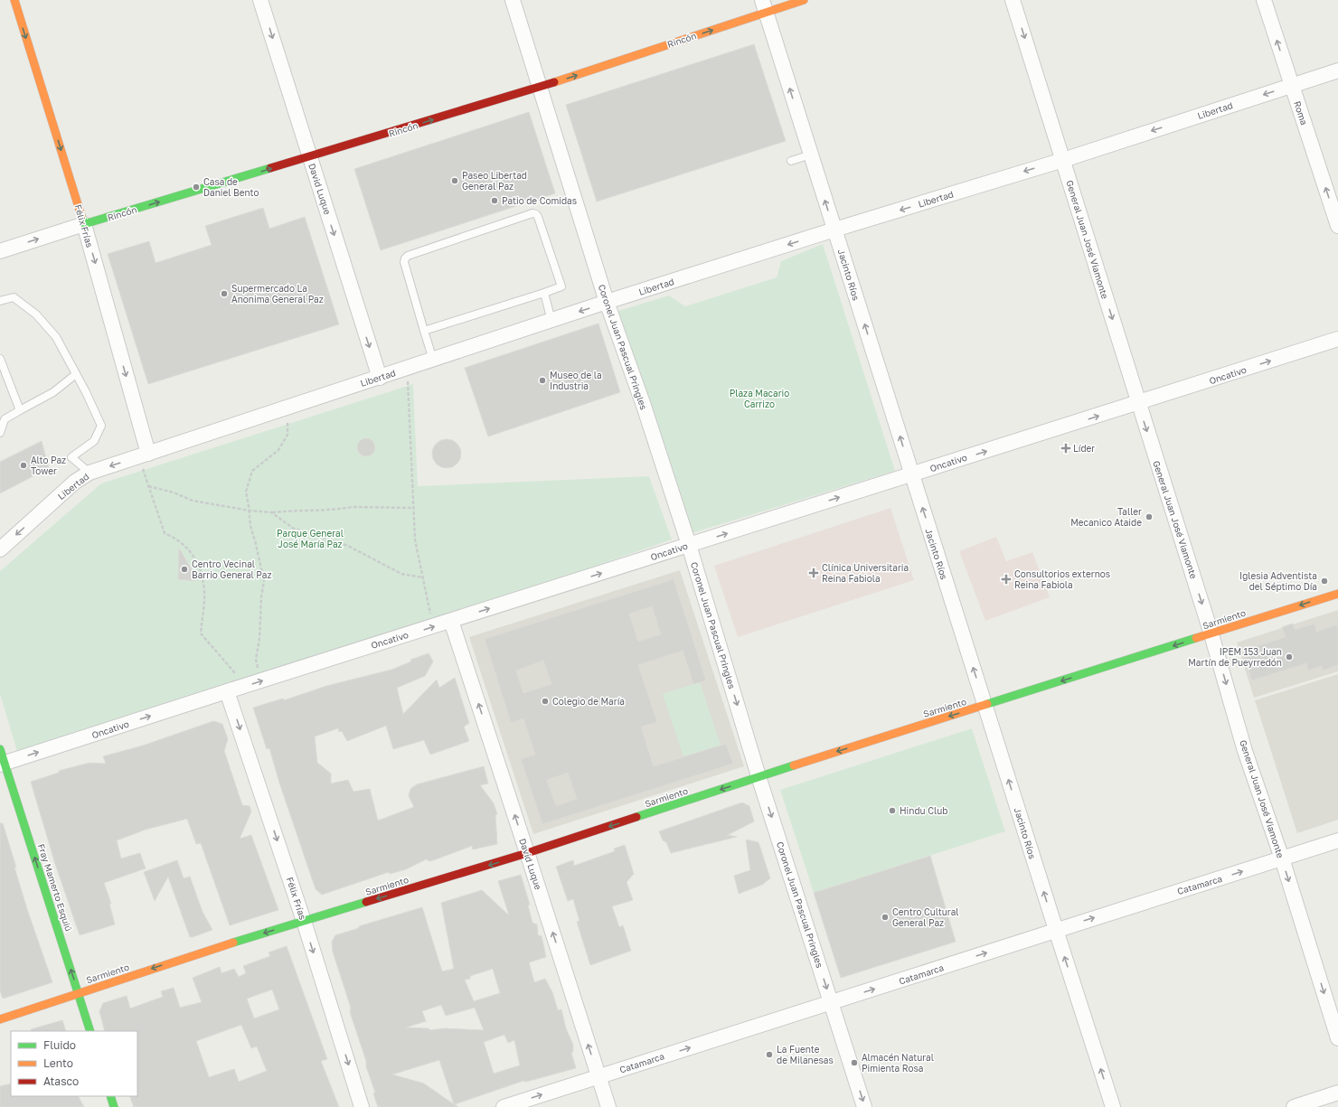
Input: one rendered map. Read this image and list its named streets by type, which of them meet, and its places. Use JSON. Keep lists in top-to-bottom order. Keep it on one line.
{"streets":{"main road":["Rincón","Félix Frías","Sarmiento","Fray Mamerto Esquiú"],"street":["Libertad","Roma","David Luque","General Juan José Viamonte","Jacinto Ríos","Coronel Juan Pascual Pringles","Oncativo","Catamarca"]},"crossings":[["Rincón","David Luque"],["Rincón","Félix Frías"],["Rincón","Jacinto Ríos"],["Rincón","Coronel Juan Pascual Pringles"],["Libertad","Roma"],["Libertad","David Luque"],["Libertad","Félix Frías"],["Libertad","General Juan José Viamonte"],["Libertad","Jacinto Ríos"],["Libertad","Coronel Juan Pascual Pringles"],["David Luque","Oncativo"],["David Luque","Sarmiento"],["David Luque","Catamarca"],["Félix Frías","Oncativo"],["Félix Frías","Sarmiento"],["General Juan José Viamonte","Oncativo"],["General Juan José Viamonte","Sarmiento"],["General Juan José Viamonte","Catamarca"],["Jacinto Ríos","Oncativo"],["Jacinto Ríos","Sarmiento"],["Jacinto Ríos","Catamarca"],["Coronel Juan Pascual Pringles","Oncativo"],["Coronel Juan Pascual Pringles","Sarmiento"],["Coronel Juan Pascual Pringles","Catamarca"],["Oncativo","Fray Mamerto Esquiú"],["Sarmiento","Fray Mamerto Esquiú"]],"one_way":["Rincón","Libertad","Roma","Félix Frías","General Juan José Viamonte","Jacinto Ríos","Coronel Juan Pascual Pringles","Oncativo","Sarmiento","Catamarca","Fray Mamerto Esquiú"],"parks":["Plaza Macario Carrizo","Parque General José María Paz"],"places":{"other":["Paseo Libertad General Paz","Casa de Daniel Bento","Patio de Comidas","Supermercado La Anonima General Paz","Museo de la Industria","Alto Paz Tower","Taller Mecanico Ataide","Centro Vecinal Barrio General Paz","Iglesia Adventista del Séptimo Día","IPEM 153 Juan Martín de Pueyrredón","Colegio de María","Hindu Club","Centro Cultural General Paz","La Fuente de Milanesas","Almacén Natural Pimienta Rosa"],"health":["Líder","Clínica Universitaria Reina Fabiola","Consultorios externos Reina Fabiola"]},"legend":["Fluido","Lento","Atasco"]}
